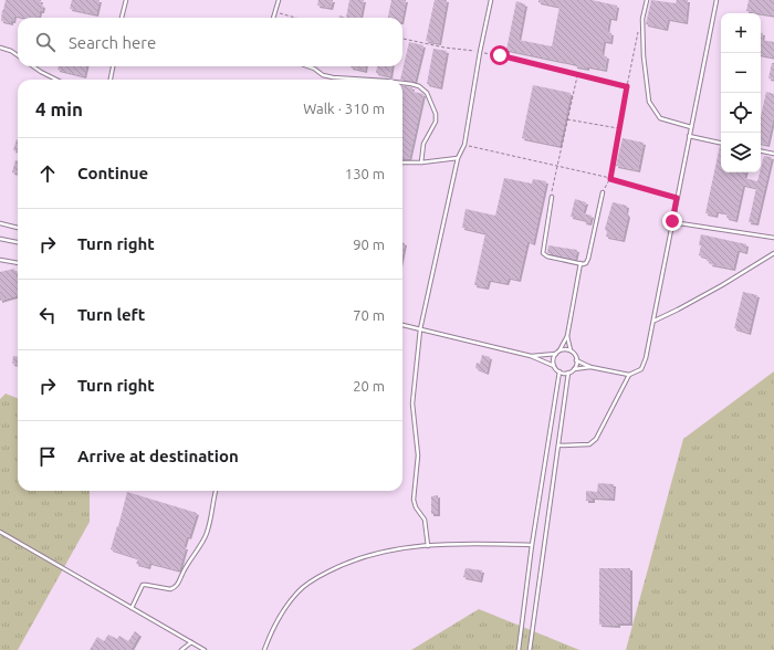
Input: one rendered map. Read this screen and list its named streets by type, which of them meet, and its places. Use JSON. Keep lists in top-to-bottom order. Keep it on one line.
{"page":{"map_buttons":["+","−"],"search":"Search here","heading":["4 min","Walk · 310 m"],"list":[["Continue","130 m"],["Turn right","90 m"],["Turn left","70 m"],["Turn right","20 m"],"Arrive at destination"]}}
